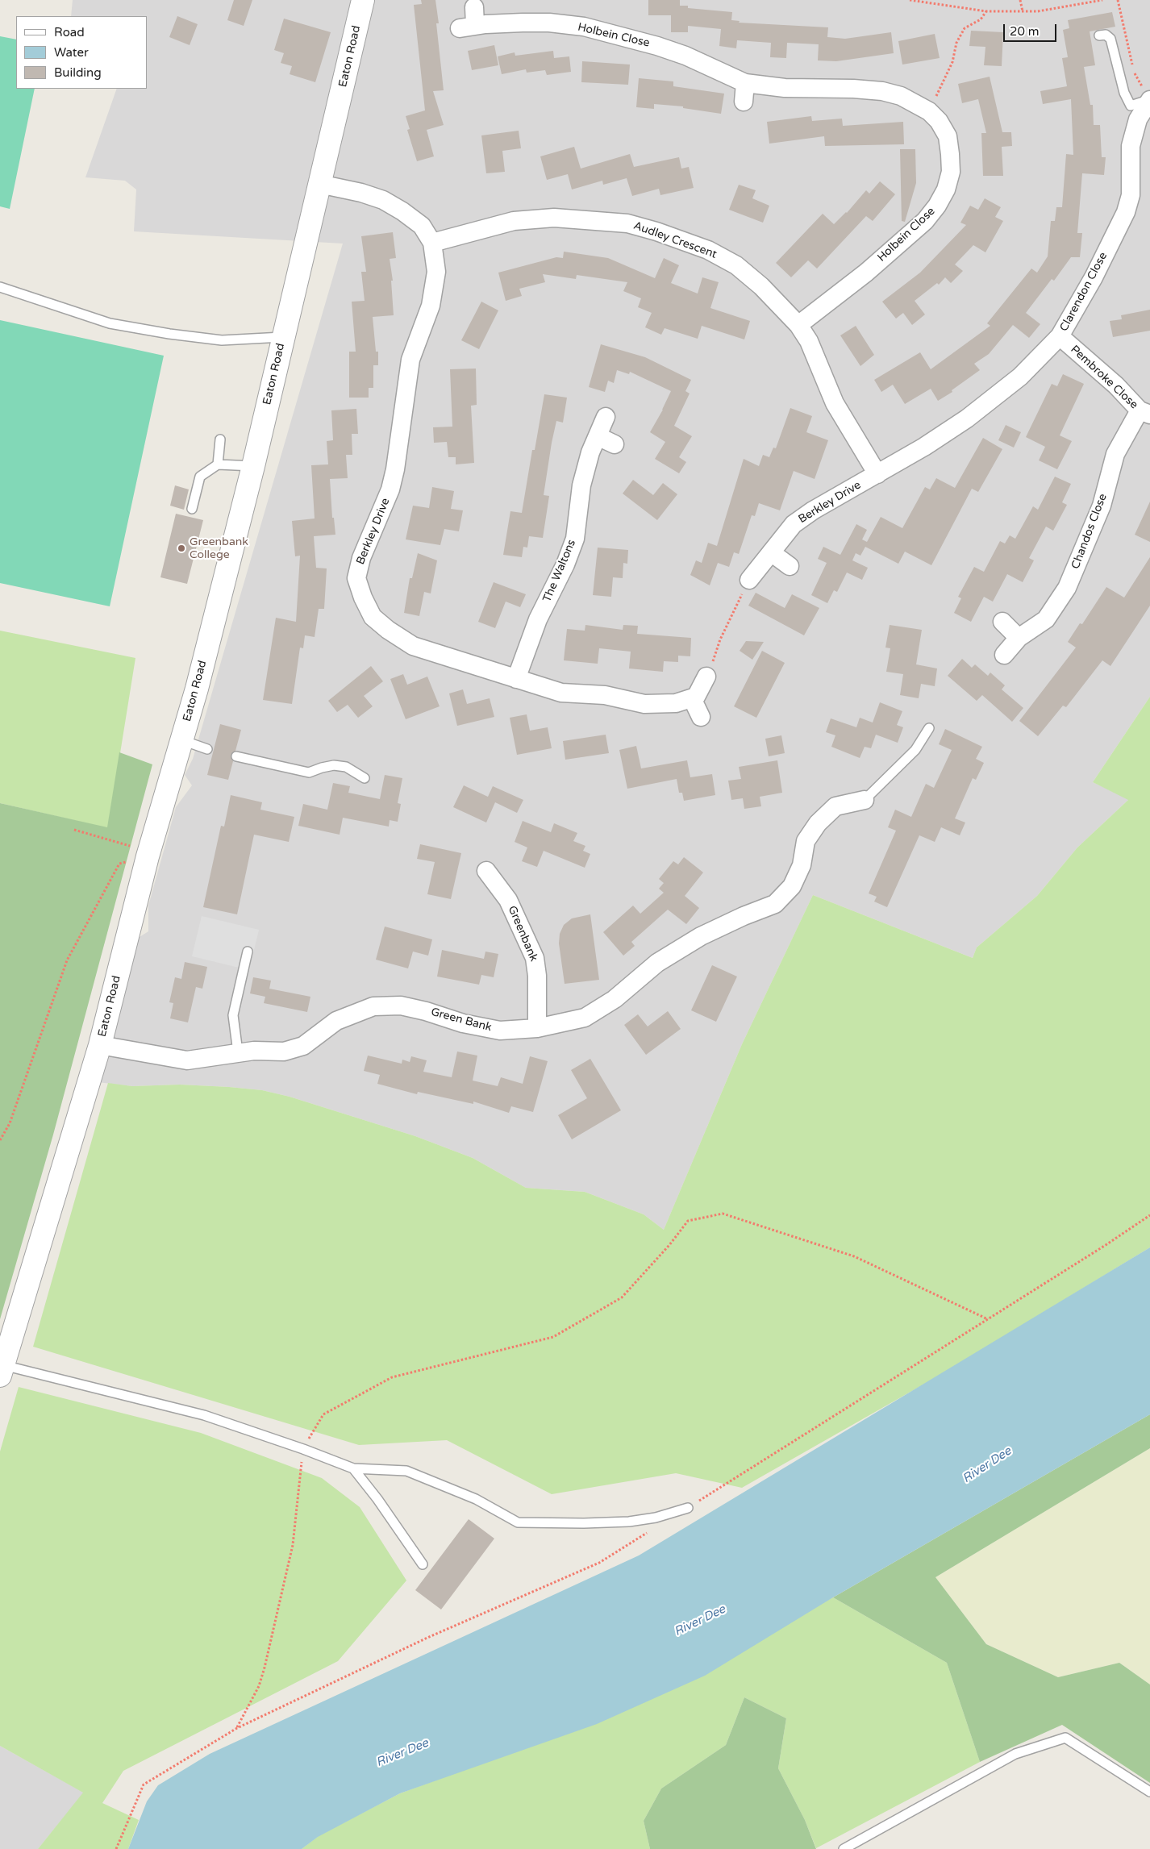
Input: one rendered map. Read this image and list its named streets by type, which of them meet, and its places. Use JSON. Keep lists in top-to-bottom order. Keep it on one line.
{"streets":{"street":["Holbein Close","Eaton Road","Audley Crescent","Clarendon Close","Pembroke Close","Berkley Drive","Chandos Close","The Waltons","Greenbank","Green Bank"]},"crossings":[["Holbein Close","Audley Crescent"],["Eaton Road","Berkley Drive"],["Eaton Road","Green Bank"],["Audley Crescent","Clarendon Close"],["Audley Crescent","Berkley Drive"],["Clarendon Close","Pembroke Close"],["Clarendon Close","Berkley Drive"],["Pembroke Close","Chandos Close"],["Berkley Drive","The Waltons"],["Greenbank","Green Bank"]],"water":["River Dee"],"places":["Greenbank College"],"legend":["Road","Water","Building"],"scale_bar":"20 m"}
